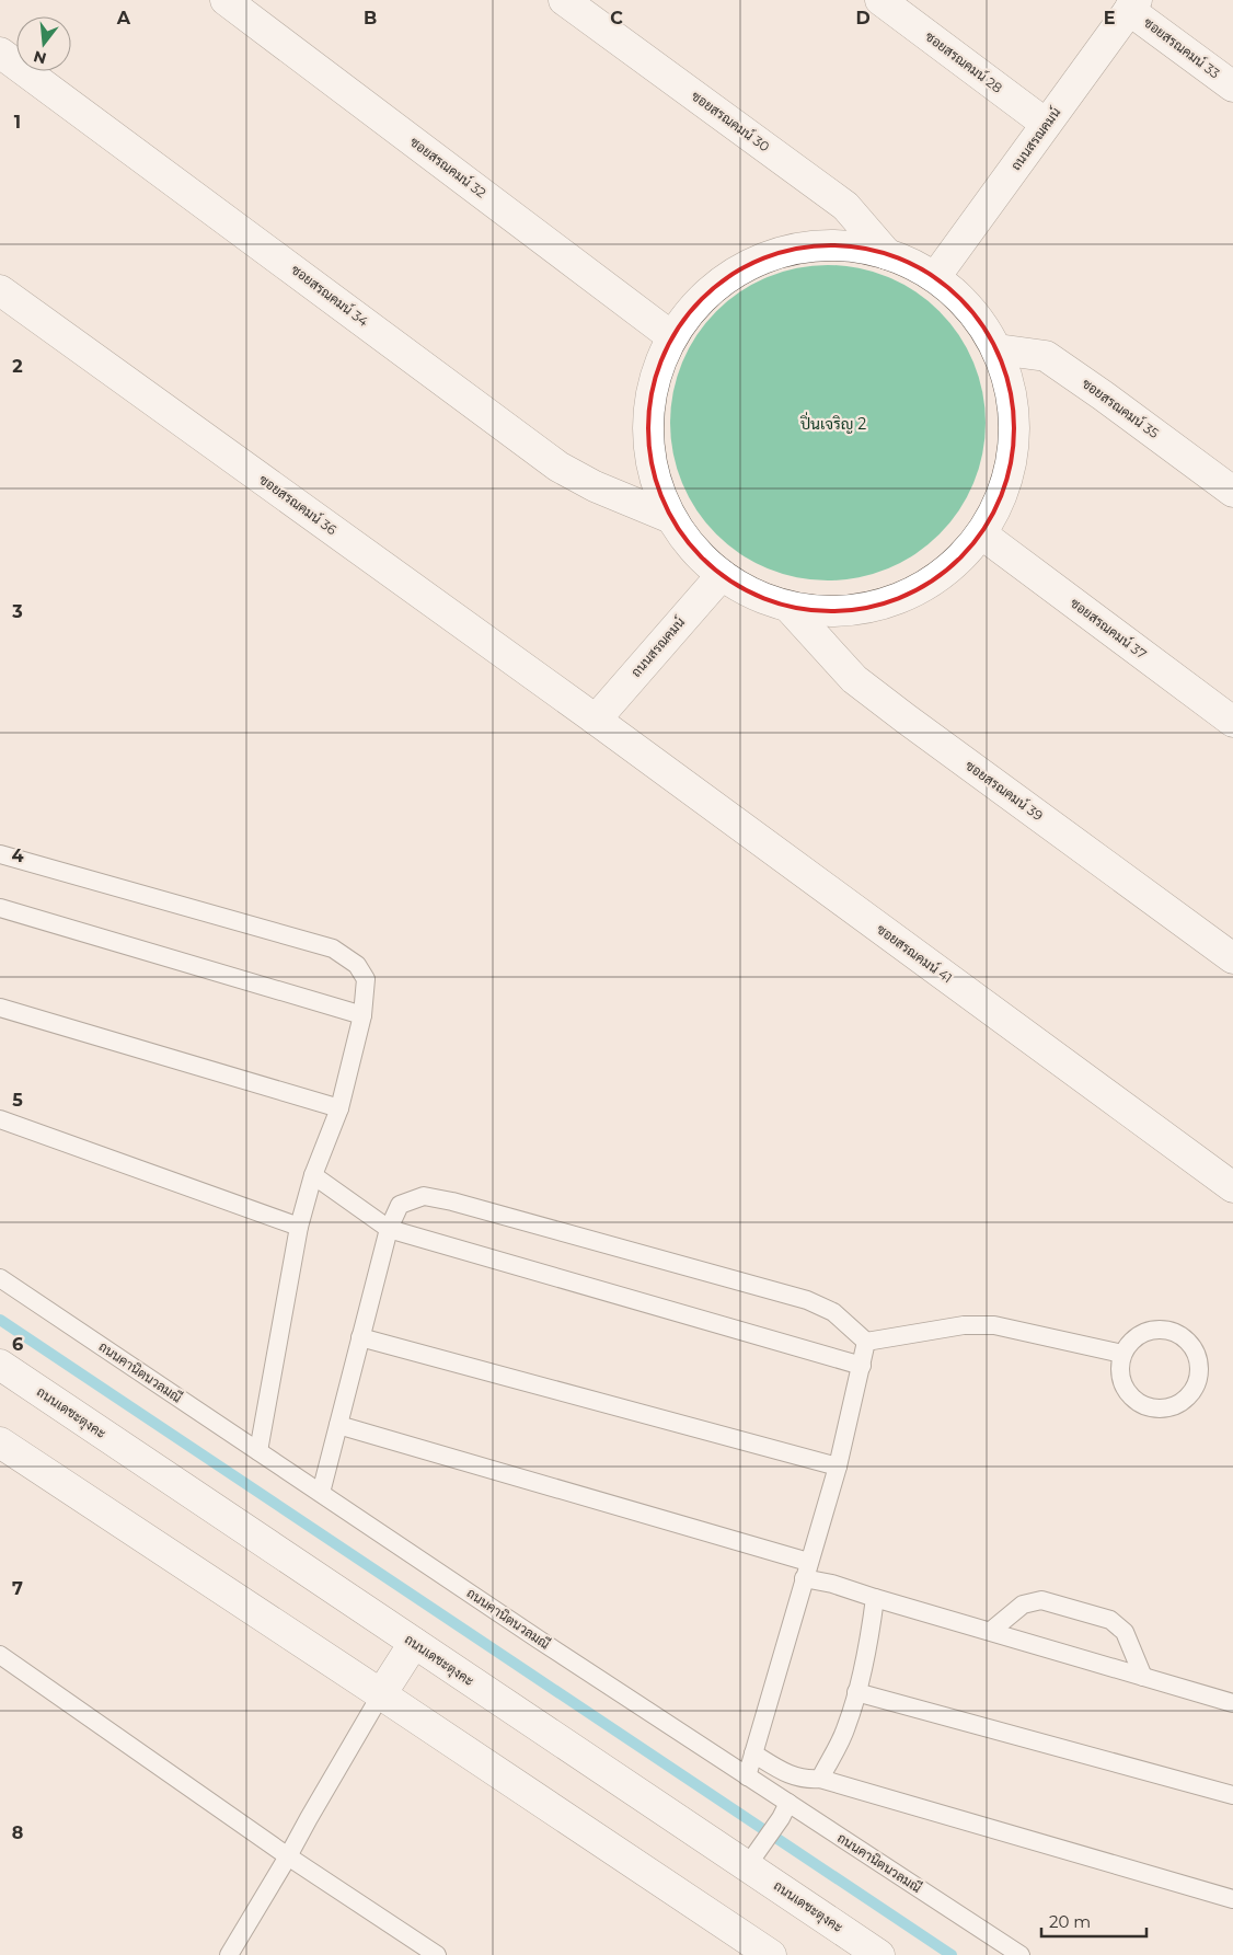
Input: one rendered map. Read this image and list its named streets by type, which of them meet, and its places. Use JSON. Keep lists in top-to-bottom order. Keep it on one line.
{"streets":{"street":["ซอยสรณคมน์ 33","ซอยสรณคมน์ 28","ซอยสรณคมน์ 30","ถนนสรณคมน์","ซอยสรณคมน์ 32","ซอยสรณคมน์ 34","ซอยสรณคมน์ 35","ซอยสรณคมน์ 36","ซอยสรณคมน์ 37","ซอยสรณคมน์ 39","ซอยสรณคมน์ 41","ถนนเดชะตุงคะ"],"lane":["ถนนคานิตนวลมณี"]},"crossings":[["ซอยสรณคมน์ 33","ถนนสรณคมน์"],["ซอยสรณคมน์ 28","ถนนสรณคมน์"],["ถนนสรณคมน์","ซอยสรณคมน์ 36"],["ถนนสรณคมน์","ซอยสรณคมน์ 41"],["ซอยสรณคมน์ 36","ซอยสรณคมน์ 41"]],"districts":["ปิ่นเจริญ 2"],"scale_bar":"20 m","north":"bottom","grid":{"columns":["A","B","C","D","E"],"rows":["1","2","3","4","5","6","7","8"]}}
